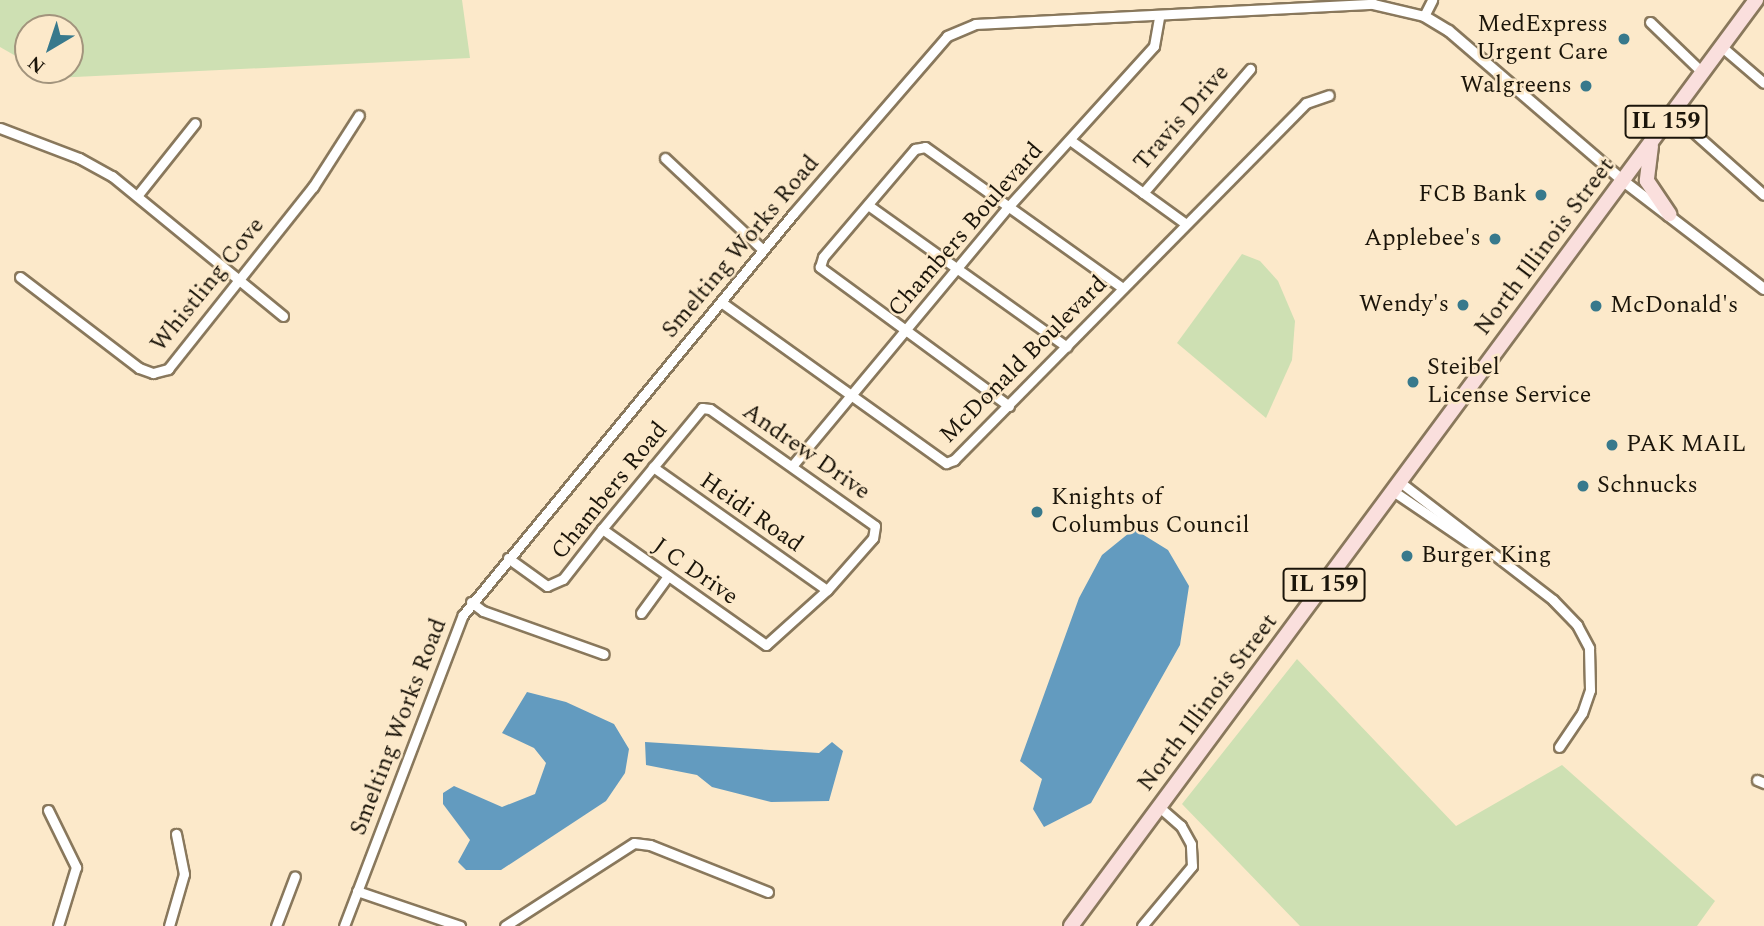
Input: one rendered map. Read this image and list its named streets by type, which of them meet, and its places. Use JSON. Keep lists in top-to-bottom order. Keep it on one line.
{"streets":{"main road":["IL 159","North Illinois Street"],"street":["Travis Drive","Chambers Boulevard","Smelting Works Road","Whistling Cove","McDonald Boulevard","Andrew Drive","Chambers Road","Heidi Road","J C Drive"]},"crossings":[["Chambers Boulevard","Smelting Works Road"],["Chambers Boulevard","McDonald Boulevard"],["Chambers Boulevard","Andrew Drive"],["Smelting Works Road","McDonald Boulevard"],["Smelting Works Road","Chambers Road"],["Andrew Drive","Chambers Road"],["Andrew Drive","Heidi Road"],["Andrew Drive","J C Drive"],["Chambers Road","Heidi Road"],["Chambers Road","J C Drive"],["Heidi Road","J C Drive"]],"places":["MedExpress Urgent Care","Walgreens","FCB Bank","Applebee's","Wendy's","McDonald's","Steibel License Service","PAK MAIL","Schnucks","Knights of Columbus Council","Burger King"],"north":"bottom left"}
